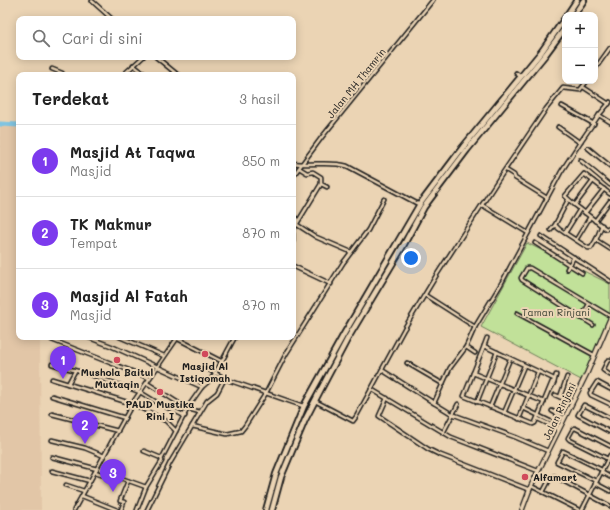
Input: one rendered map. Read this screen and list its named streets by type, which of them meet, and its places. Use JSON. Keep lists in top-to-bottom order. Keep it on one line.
{"streets":{"street":["Jalan MH Thamrin","Jalan Rinjani"]},"parks":["Taman Rinjani"],"places":["Masjid Al Istiqomah","Mushola Baitul Muttaqin","PAUD Mustika Rini I","Alfamart"],"page":{"map_buttons":["+","−"],"search":"Cari di sini","heading":["Terdekat","3 hasil"],"list":[{"mark":"1","name":"Masjid At Taqwa","note":"Masjid","value":"850 m"},{"mark":"2","name":"TK Makmur","note":"Tempat","value":"870 m"},{"mark":"3","name":"Masjid Al Fatah","note":"Masjid","value":"870 m"}],"pins":["1","2","3"]}}
